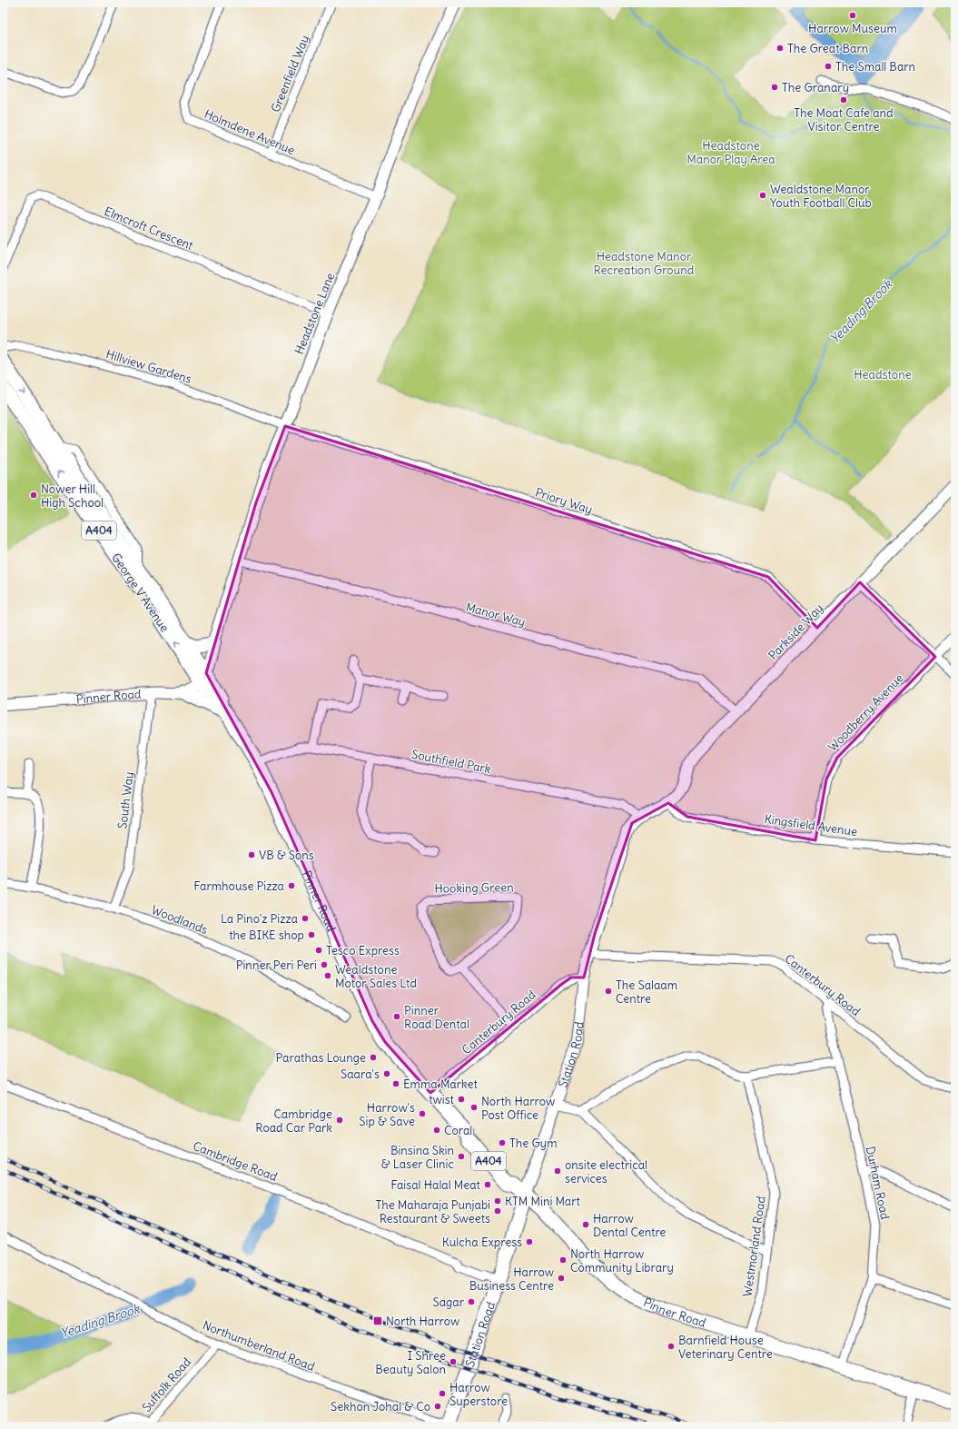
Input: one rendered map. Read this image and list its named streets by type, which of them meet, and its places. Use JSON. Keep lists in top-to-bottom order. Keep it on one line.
{"streets":{"main road":["A404","George V Avenue","Pinner Road","Station Road"],"street":["Greenfield Way","Holmdene Avenue","Elmcroft Crescent","Headstone Lane","Hillview Gardens","Priory Way","Manor Way","Parkside Way","Woodberry Avenue","Southfield Park","South Way","Kingsfield Avenue","Hooking Green","Woodlands","Canterbury Road","Cambridge Road","Durham Road","Westmorland Road","Northumberland Road","Suffolk Road"]},"crossings":[["Greenfield Way","Holmdene Avenue"],["Holmdene Avenue","Headstone Lane"],["Elmcroft Crescent","Headstone Lane"],["Headstone Lane","Hillview Gardens"],["Headstone Lane","Priory Way"],["Headstone Lane","George V Avenue"],["Headstone Lane","Manor Way"],["Headstone Lane","Pinner Road"],["Hillview Gardens","Priory Way"],["Priory Way","Parkside Way"],["George V Avenue","Pinner Road"],["Manor Way","Parkside Way"],["Parkside Way","Kingsfield Avenue"],["Parkside Way","Station Road"],["Pinner Road","Southfield Park"],["Pinner Road","South Way"],["Pinner Road","Canterbury Road"],["Pinner Road","Station Road"],["Pinner Road","Durham Road"],["Pinner Road","Westmorland Road"],["Woodberry Avenue","Kingsfield Avenue"],["Southfield Park","Station Road"],["South Way","Woodlands"],["Kingsfield Avenue","Station Road"],["Canterbury Road","Station Road"],["Canterbury Road","Durham Road"],["Station Road","Cambridge Road"],["Station Road","Northumberland Road"],["Northumberland Road","Suffolk Road"]],"water":["Yeading Brook"],"parks":["Headstone Manor Play Area","Headstone Manor Recreation Ground","Headstone"],"places":{"other":["Harrow Museum","The Great Barn","The Small Barn","The Granary","The Moat Cafe and Visitor Centre","Wealdstone Manor Youth Football Club","Nower Hill High School","VB & Sons","Farmhouse Pizza","La Pino'z Pizza","the BIKE shop","Tesco Express","Pinner Peri Peri","Wealdstone Motor Sales Ltd","The Salaam Centre","Pinner Road Dental","Parathas Lounge","Saara's","Emma Market","twist","North Harrow Post Office","Harrow's Sip & Save","Cambridge Road Car Park","Coral","The Gym","Binsina Skin & Laser Clinic","onsite electrical services","Faisal Halal Meat","KTM Mini Mart","The Maharaja Punjabi Restaurant & Sweets","Harrow Dental Centre","Kulcha Express","North Harrow Community Library","Harrow Business Centre","Sagar","Barnfield House Veterinary Centre","I Shree Beauty Salon","Harrow Superstore","Sekhon Johal & Co"],"transit":["North Harrow"]}}
